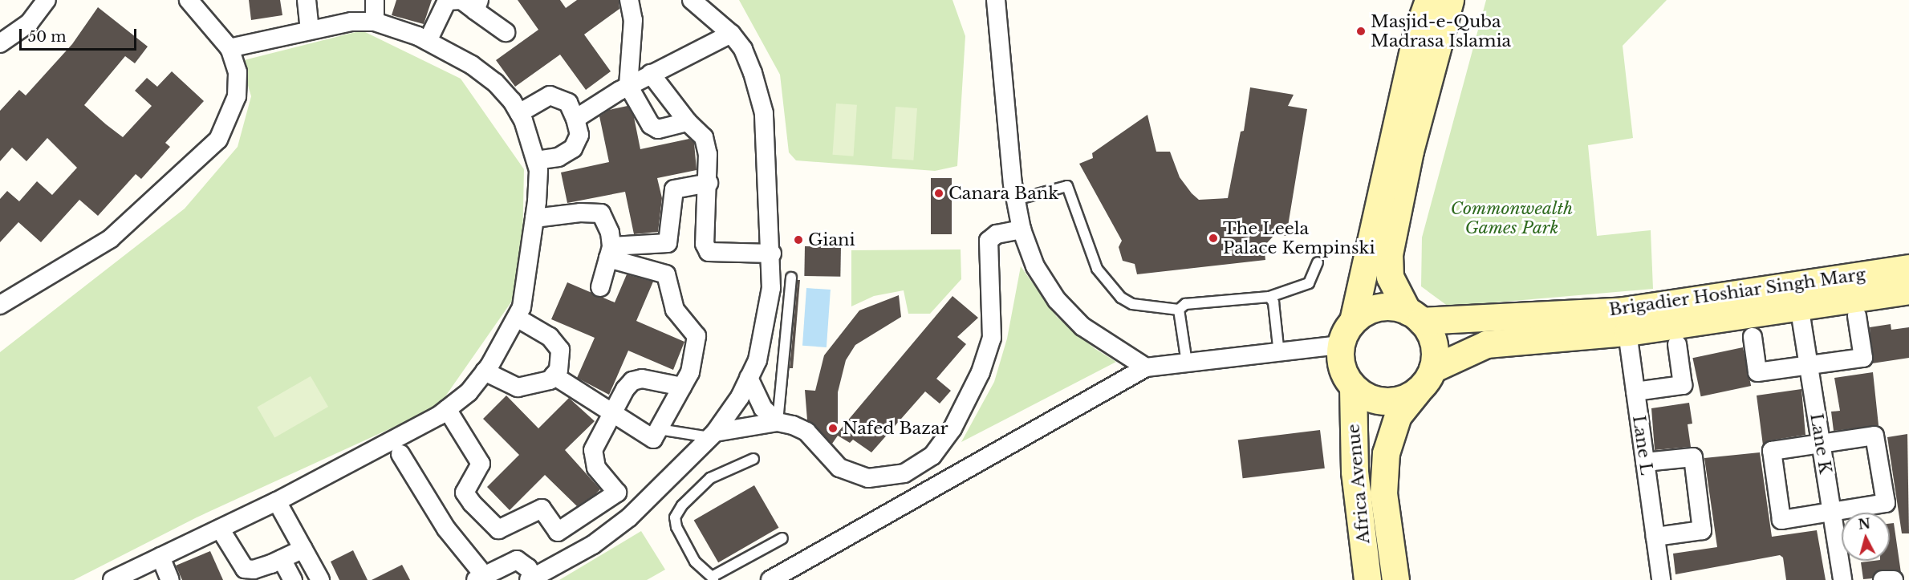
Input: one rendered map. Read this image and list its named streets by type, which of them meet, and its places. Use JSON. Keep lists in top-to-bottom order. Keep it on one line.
{"streets":{"main road":["Brigadier Hoshiar Singh Marg","Africa Avenue"],"street":["Lane K","Lane L"]},"crossings":[["Brigadier Hoshiar Singh Marg","Lane K"],["Brigadier Hoshiar Singh Marg","Lane L"],["Brigadier Hoshiar Singh Marg","Africa Avenue"]],"parks":["Commonwealth Games Park"],"places":["Masjid-e-Quba Madrasa Islamia","Canara Bank","The Leela Palace Kempinski","Giani","Nafed Bazar"],"scale_bar":"50 m","north":"top"}
